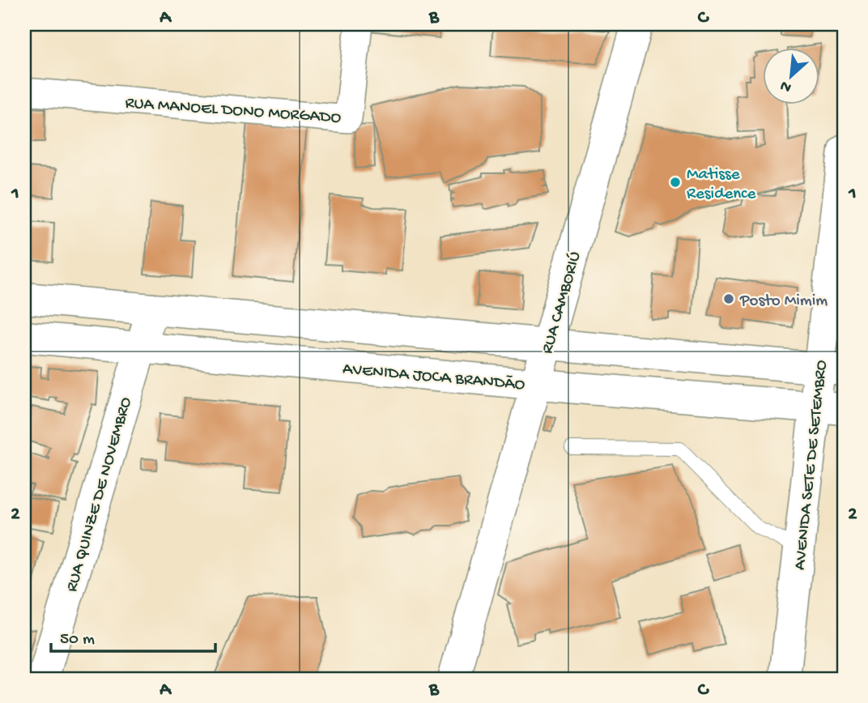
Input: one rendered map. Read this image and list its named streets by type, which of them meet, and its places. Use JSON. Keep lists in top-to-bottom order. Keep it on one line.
{"streets":{"main road":["RUA CAMBORIÚ","AVENIDA JOCA BRANDÃO","AVENIDA SETE DE SETEMBRO","RUA QUINZE DE NOVEMBRO"],"street":["RUA MANOEL DONO MORGADO"]},"crossings":[["RUA CAMBORIÚ","AVENIDA JOCA BRANDÃO"],["AVENIDA JOCA BRANDÃO","AVENIDA SETE DE SETEMBRO"],["AVENIDA JOCA BRANDÃO","RUA QUINZE DE NOVEMBRO"]],"places":["Matisse Residence","Posto Mimim"],"scale_bar":"50 m","north":"bottom left","grid":{"columns":["A","B","C"],"rows":["1","2"]}}
